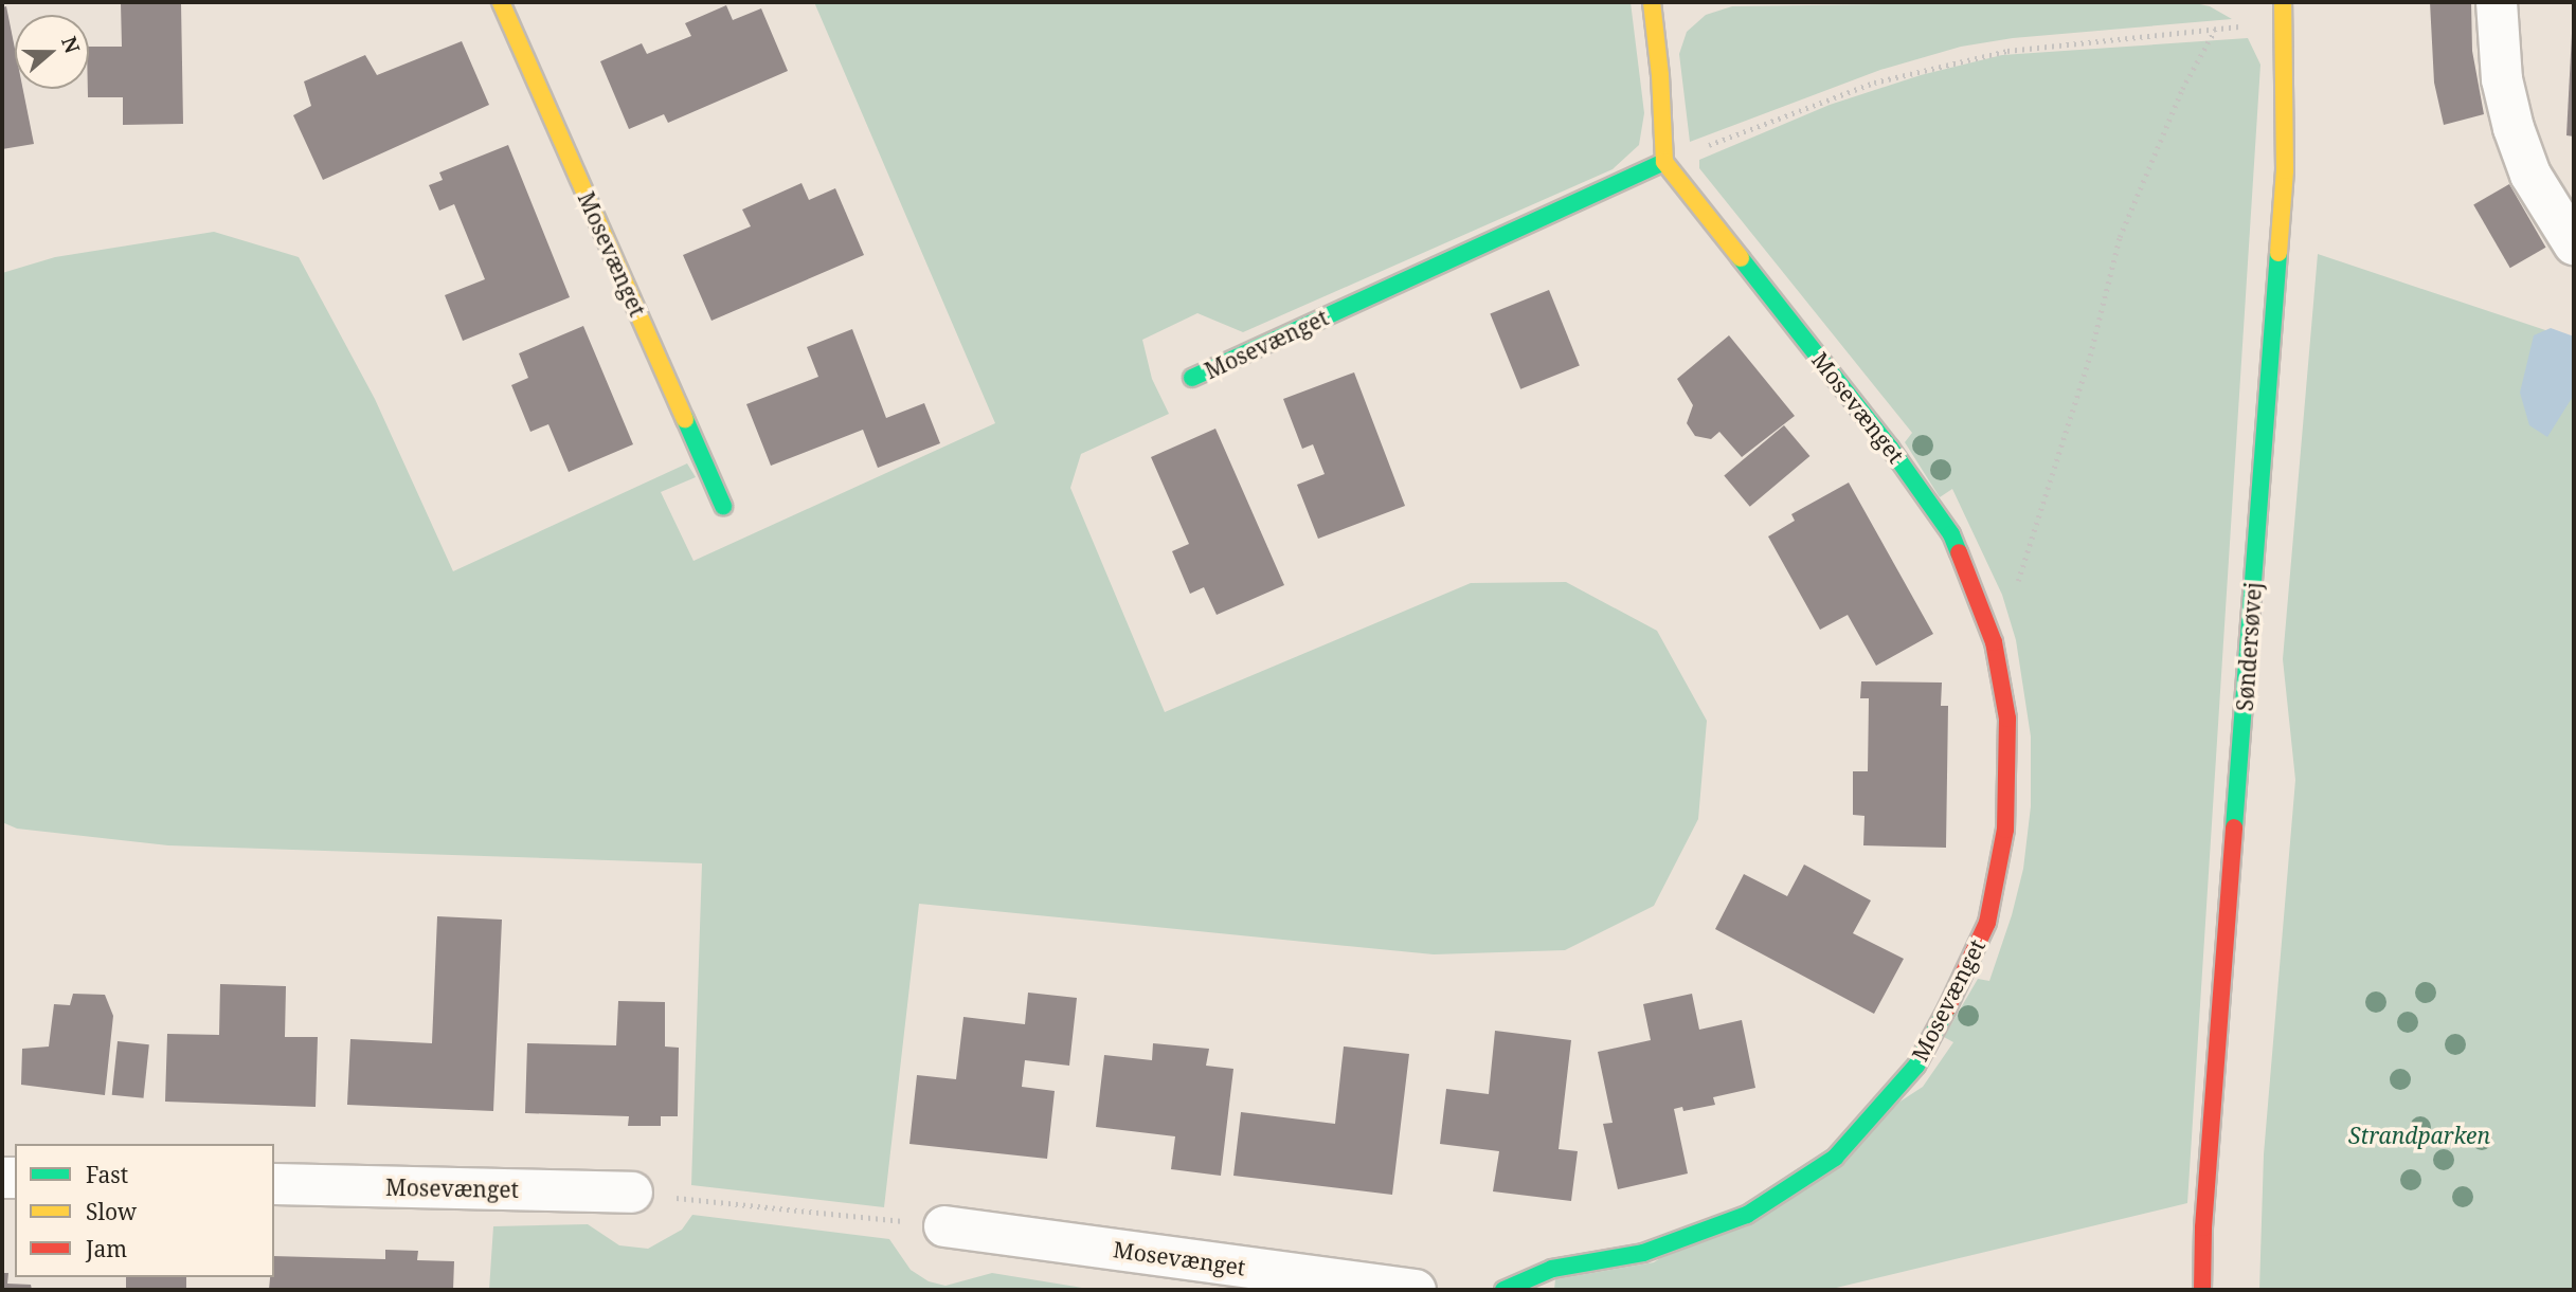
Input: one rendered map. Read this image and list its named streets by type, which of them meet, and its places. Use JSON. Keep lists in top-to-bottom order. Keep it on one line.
{"streets":{"street":["Mosevænget","Søndersøvej"]},"parks":["Strandparken"],"legend":["Fast","Slow","Jam"],"north":"right"}
